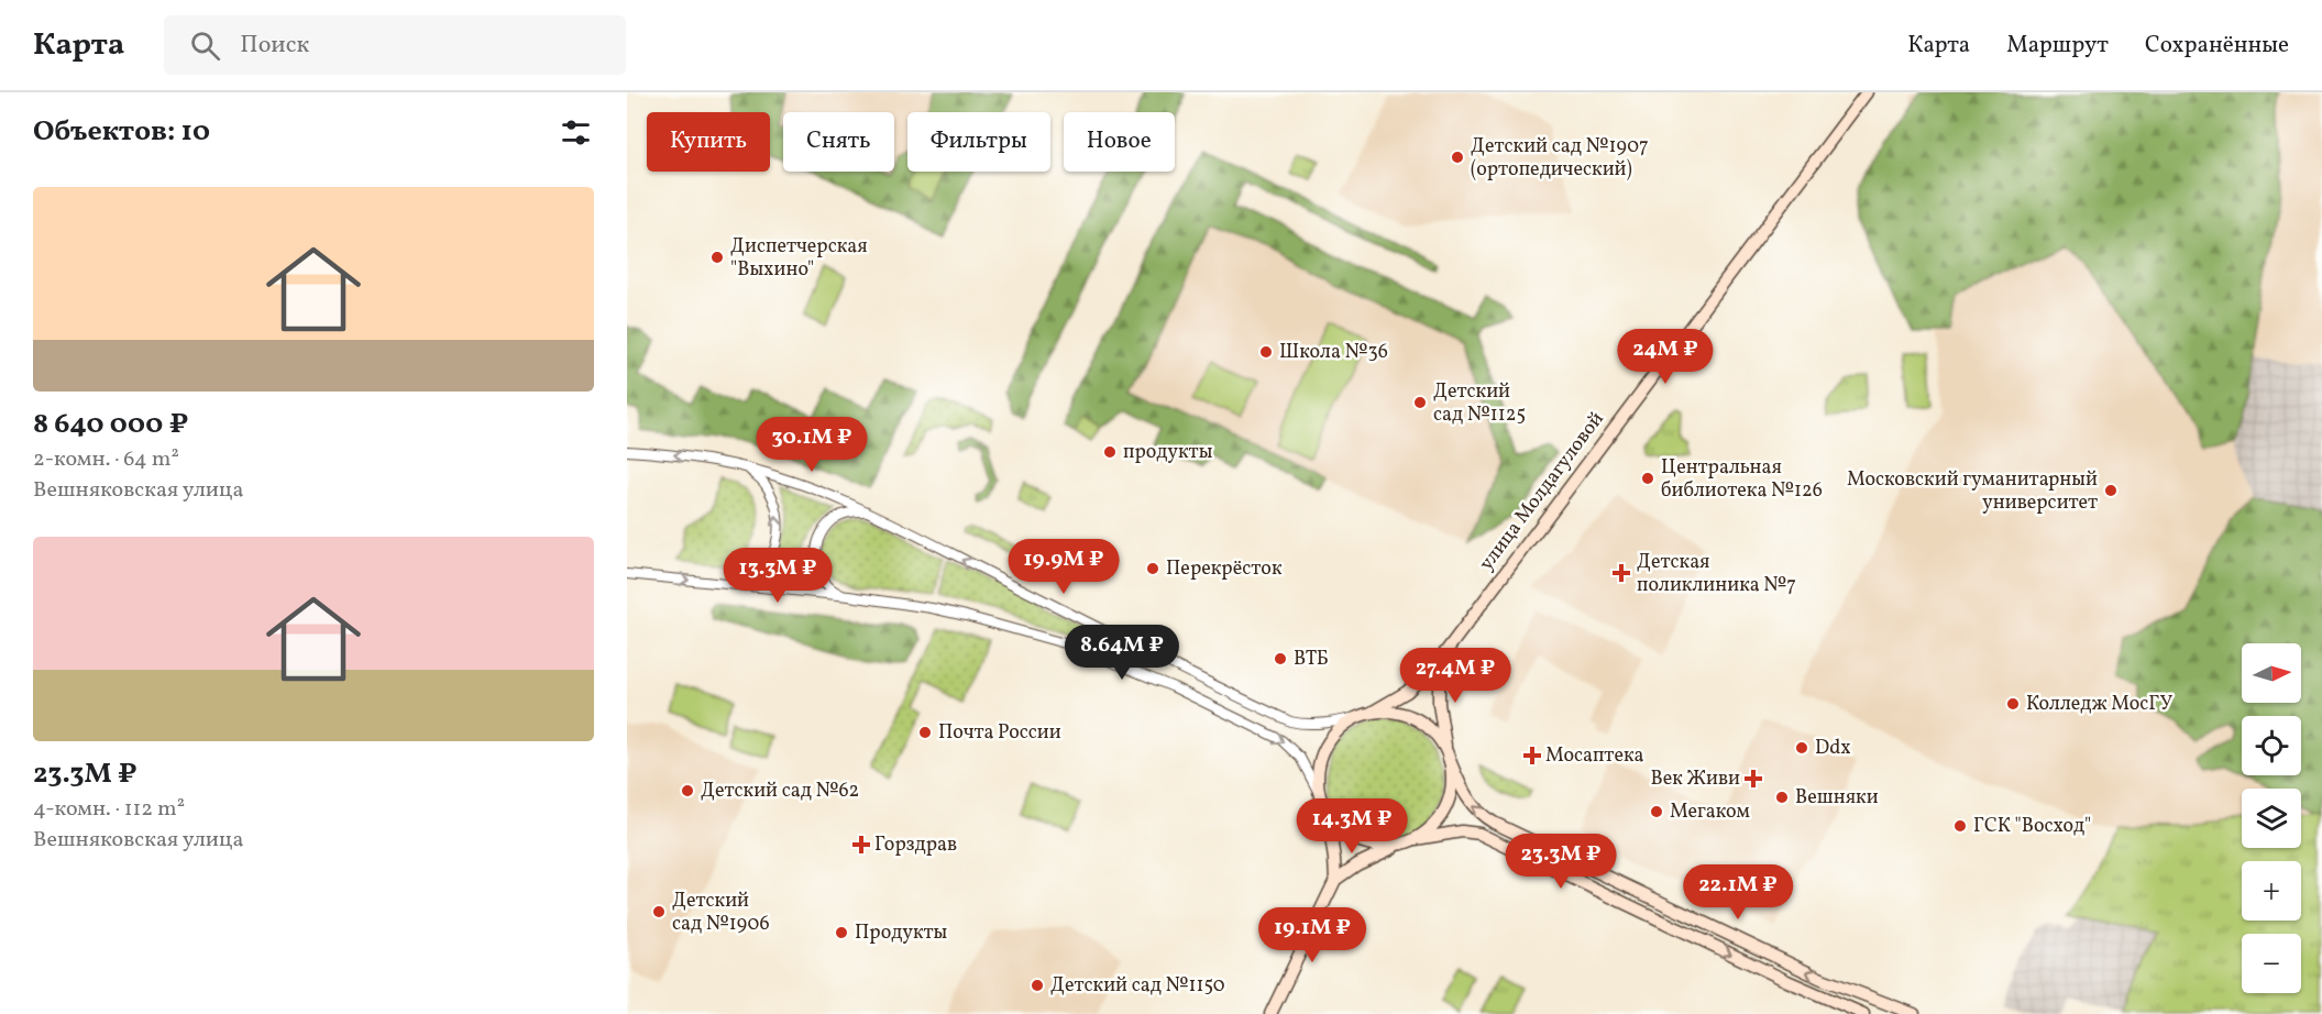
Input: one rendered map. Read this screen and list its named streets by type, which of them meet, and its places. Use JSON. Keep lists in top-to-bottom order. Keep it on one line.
{"streets":{"main road":["улица Молдагуловой"]},"places":{"other":["Детский сад №1907 (ортопедический)","Диспетчерская \"Выхино\"","Школа №36","Детский сад №1125","продукты","Центральная библиотека №126","Московский гуманитарный университет","Перекрёсток","ВТБ","Колледж МосГУ","Почта России","Ddx","Детский сад №62","Вешняки","Мегаком","ГСК \"Восход\"","Детский сад №1906","Продукты","Детский сад №1150"],"health":["Детская поликлиника №7","Мосаптека","Век Живи","Горздрав"]},"north":"right","page":{"header":"Карта","search":"Поиск","nav":["Карта","Маршрут","Сохранённые"],"heading":"Объектов: 10","chip":["Купить","Снять","Фильтры","Новое"],"list":[{"name":"8 640 000 ₽","note":"2-комн. · 64 m² · Вешняковская улица"},{"name":"23.3M ₽","note":"4-комн. · 112 m² · Вешняковская улица"}],"price":["24M ₽","30.1M ₽","19.9M ₽","13.3M ₽","8.64M ₽","27.4M ₽","14.3M ₽","23.3M ₽","22.1M ₽","19.1M ₽"],"map_buttons":["+","−"]}}
